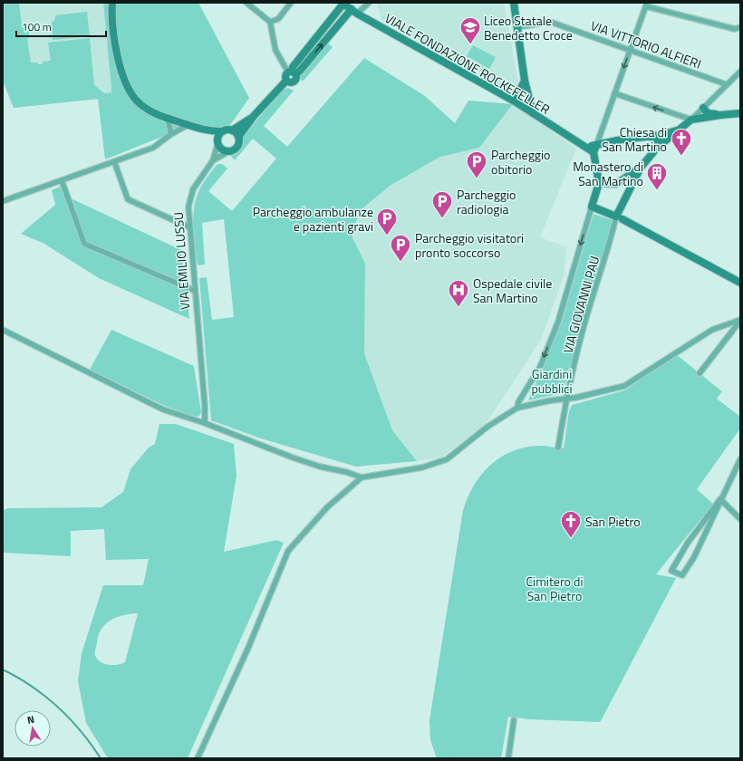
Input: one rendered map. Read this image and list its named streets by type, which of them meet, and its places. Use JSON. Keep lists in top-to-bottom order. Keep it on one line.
{"streets":{"street":["VIA VITTORIO ALFIERI","VIALE FONDAZIONE ROCKEFELLER","VIA EMILIO LUSSU","VIA GIOVANNI PAU"]},"parks":["Giardini pubblici","Cimitero di San Pietro"],"places":{"school or university":["Liceo Statale Benedetto Croce"],"church":["Chiesa di San Martino","San Pietro"],"parking":["Parcheggio obitorio","Parcheggio radiologia","Parcheggio ambulanze e pazienti gravi","Parcheggio visitatori pronto soccorso"],"building":["Monastero di San Martino"],"hospital":["Ospedale civile San Martino"]},"scale_bar":"100 m","north":"top"}
